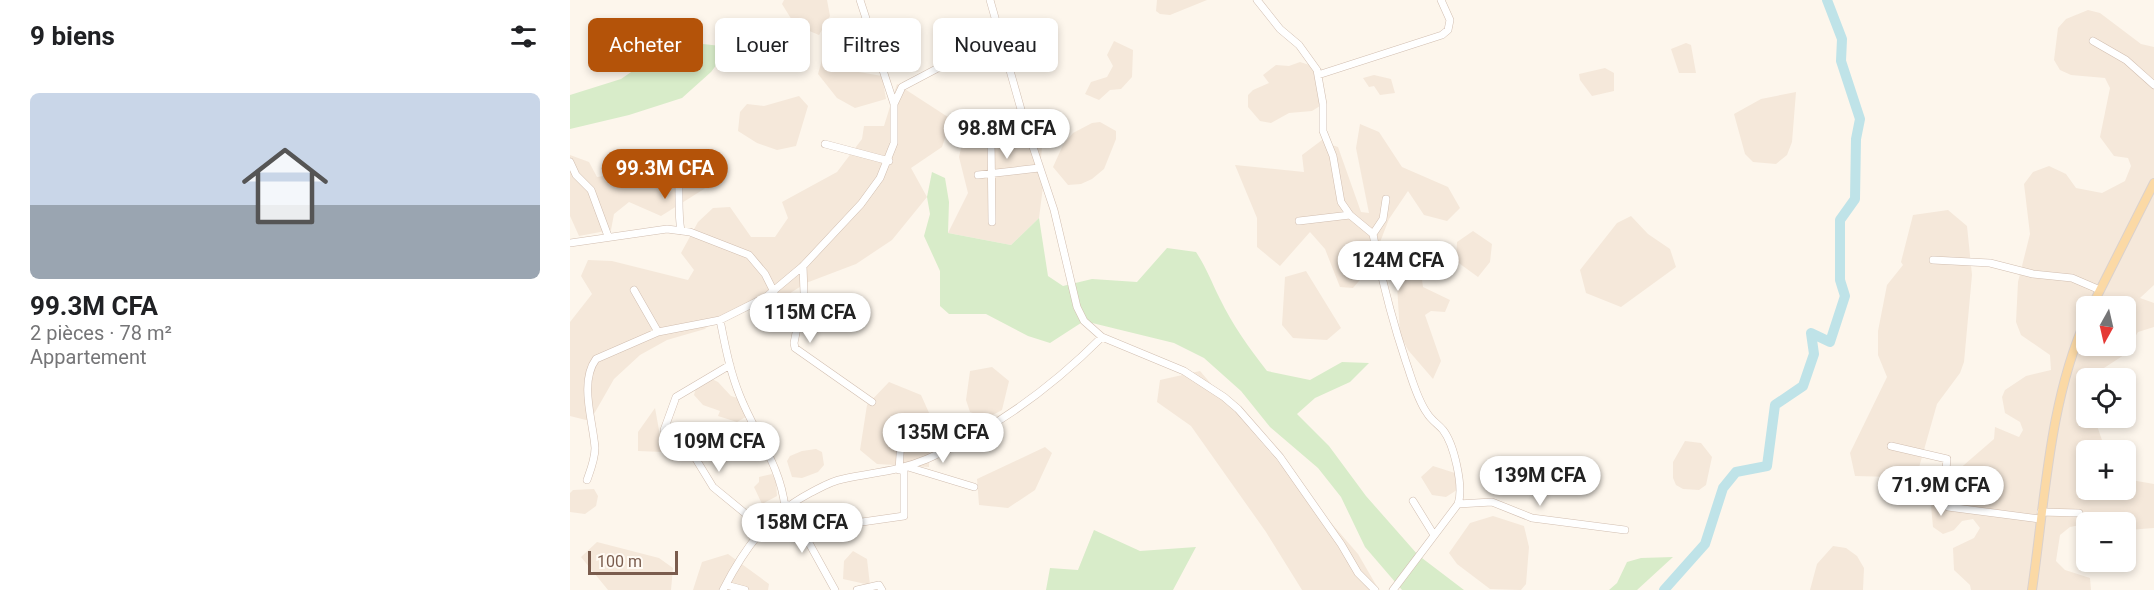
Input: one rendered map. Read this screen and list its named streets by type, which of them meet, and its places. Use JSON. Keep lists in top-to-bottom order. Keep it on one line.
{"scale_bar":"100 m","north":"bottom","page":{"heading":"9 biens","chip":["Acheter","Louer","Filtres","Nouveau"],"list":[{"name":"99.3M CFA","note":"2 pièces · 78 m² · Appartement"}],"price":["98.8M CFA","99.3M CFA","124M CFA","115M CFA","135M CFA","109M CFA","139M CFA","71.9M CFA","158M CFA"],"map_buttons":["+","−"],"scale":"100 m"}}
